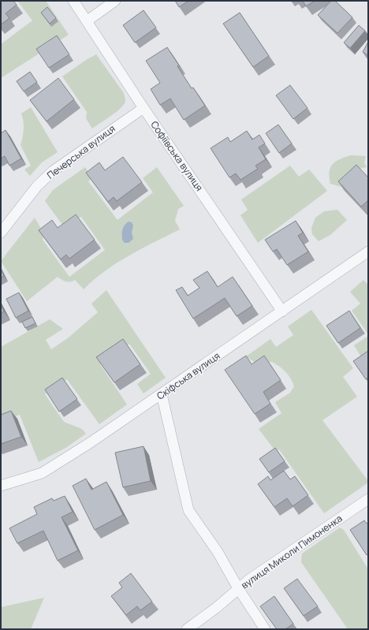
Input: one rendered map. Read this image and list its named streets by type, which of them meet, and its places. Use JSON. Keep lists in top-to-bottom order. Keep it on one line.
{"streets":{"street":["Печерська вулиця","Софіївська вулиця","Скіфська вулиця","вулиця Миколи Пимоненка"]},"crossings":[["Печерська вулиця","Софіївська вулиця"],["Софіївська вулиця","Скіфська вулиця"]]}
